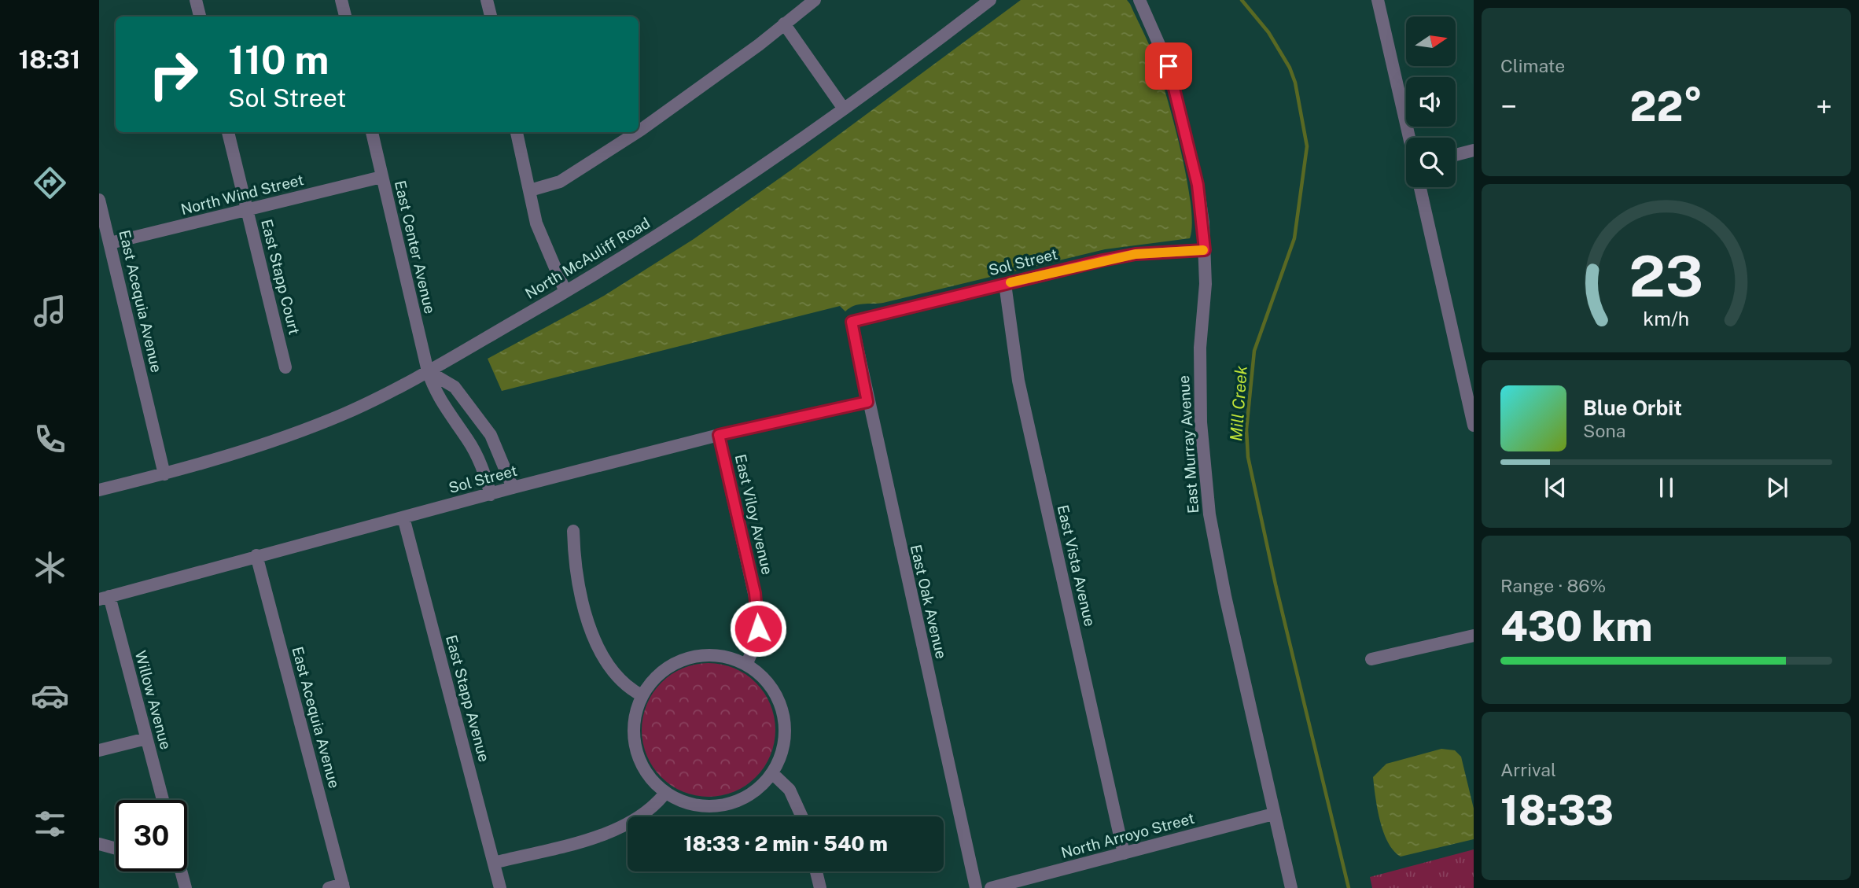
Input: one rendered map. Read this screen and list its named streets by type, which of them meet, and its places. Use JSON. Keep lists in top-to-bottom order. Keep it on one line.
{"streets":{"street":["North Wind Street","East Center Avenue","North McAuliff Road","Sol Street","East Stapp Court","East Acequia Avenue","East Murray Avenue","East Viloy Avenue","East Vista Avenue","East Oak Avenue","East Stapp Avenue","Willow Avenue","North Arroyo Street"]},"crossings":[["North Wind Street","East Center Avenue"],["North Wind Street","East Stapp Court"],["North Wind Street","East Acequia Avenue"],["East Center Avenue","North McAuliff Road"],["East Center Avenue","Sol Street"],["North McAuliff Road","East Acequia Avenue"],["Sol Street","East Acequia Avenue"],["Sol Street","East Murray Avenue"],["Sol Street","East Viloy Avenue"],["Sol Street","East Vista Avenue"],["Sol Street","East Oak Avenue"],["Sol Street","East Stapp Avenue"],["Sol Street","Willow Avenue"],["East Murray Avenue","North Arroyo Street"],["East Vista Avenue","North Arroyo Street"]],"water":["Mill Creek"],"north":"right","page":{"tabs":"18:31","tile":["Climate",["Range · 86%","430 km"],["Arrival","18:33"]],"turn":["110 m","Sol Street"],"heat":["−","22°","+"],"song":["Blue Orbit","Sona"],"limit":"30","trip":"18:33 · 2 min · 540 m","gauge":["23","km/h"]}}
